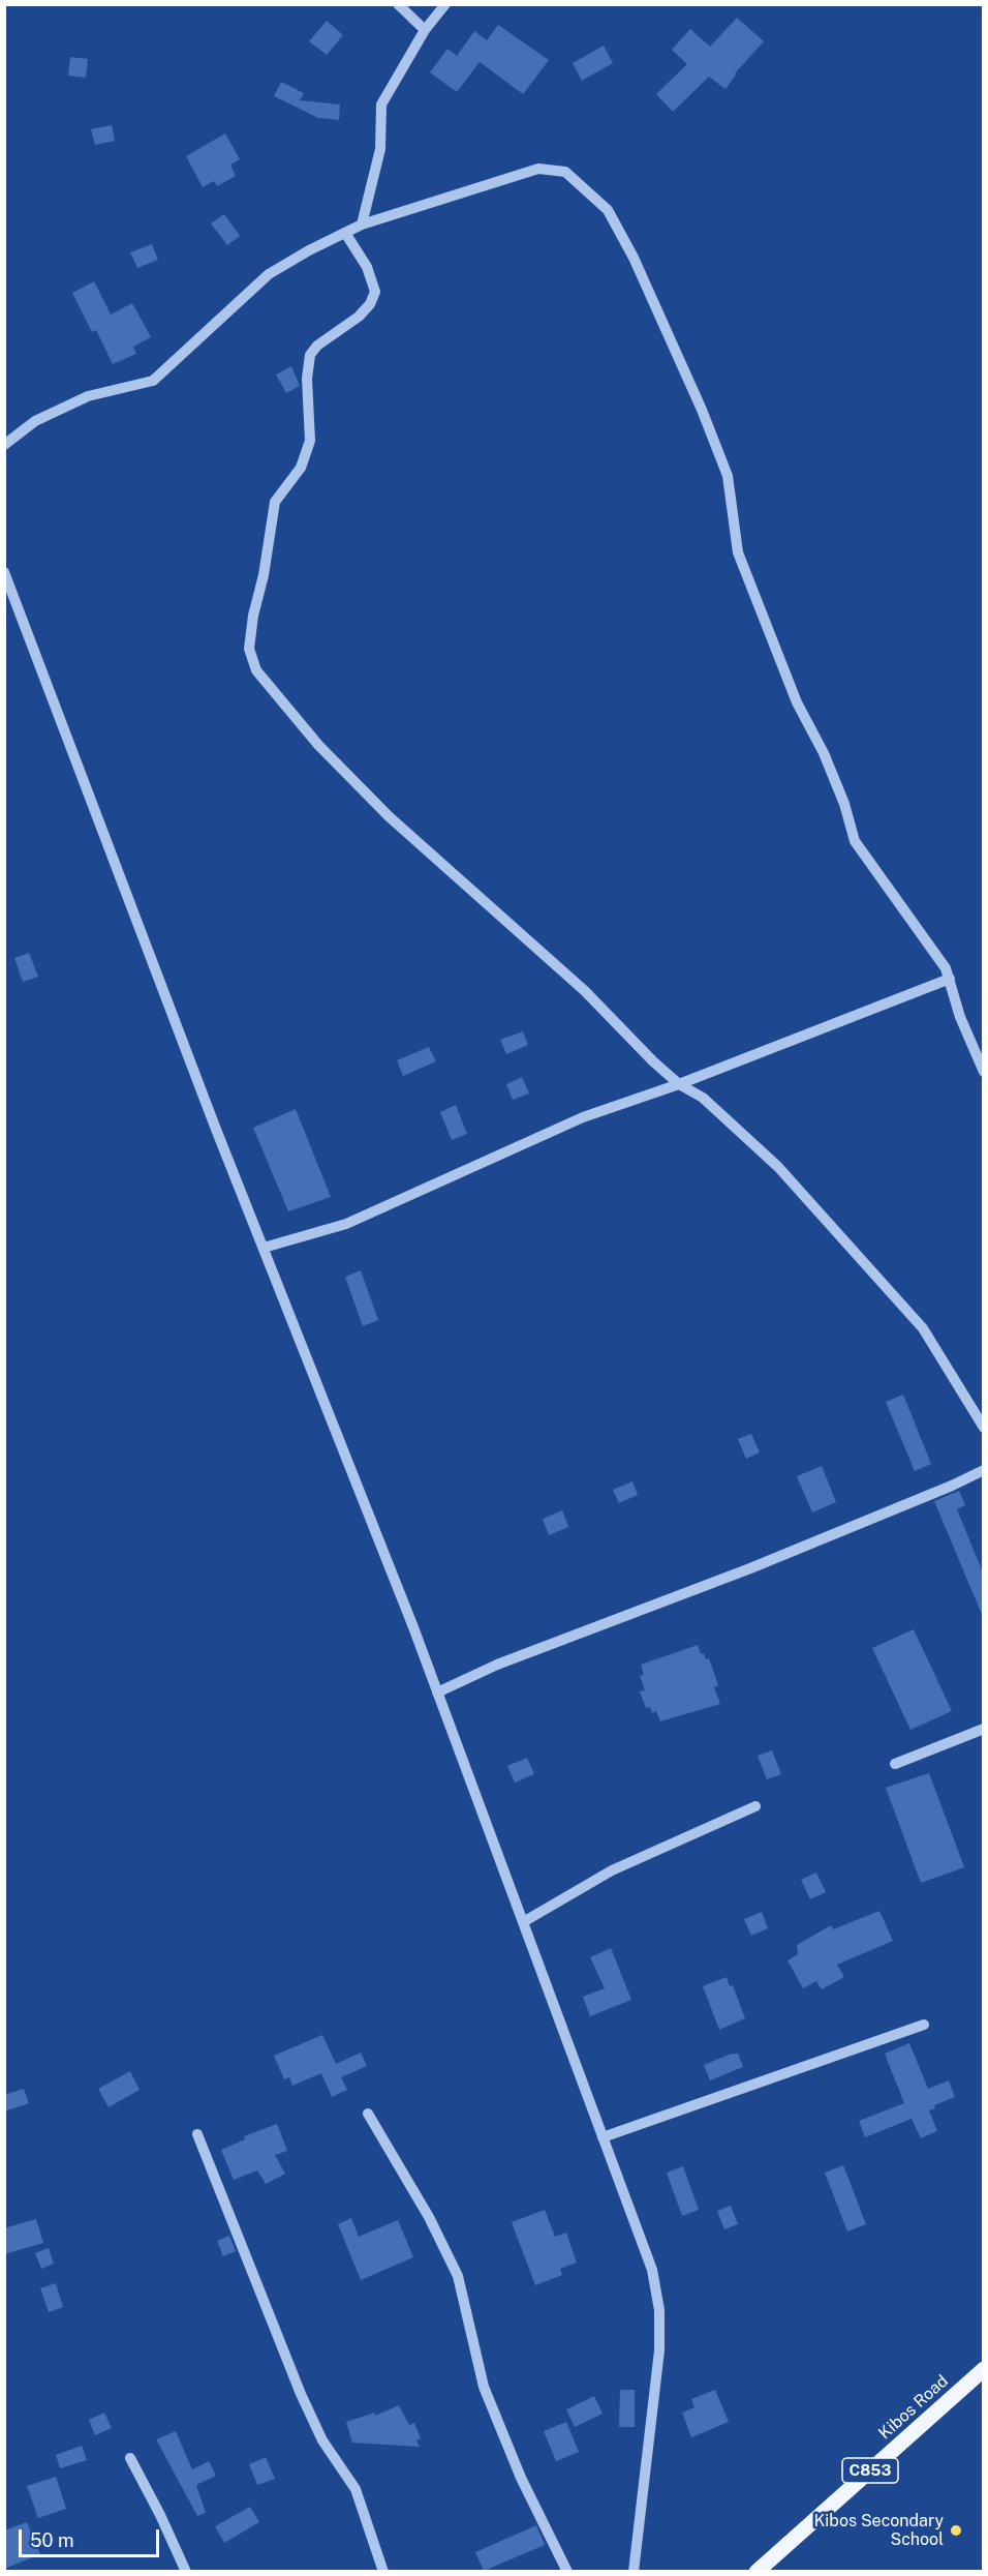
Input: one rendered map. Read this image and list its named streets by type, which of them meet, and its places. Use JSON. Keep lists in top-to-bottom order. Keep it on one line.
{"streets":{"main road":["Kibos Road","C853"]},"places":["Kibos Secondary School"],"scale_bar":"50 m"}
